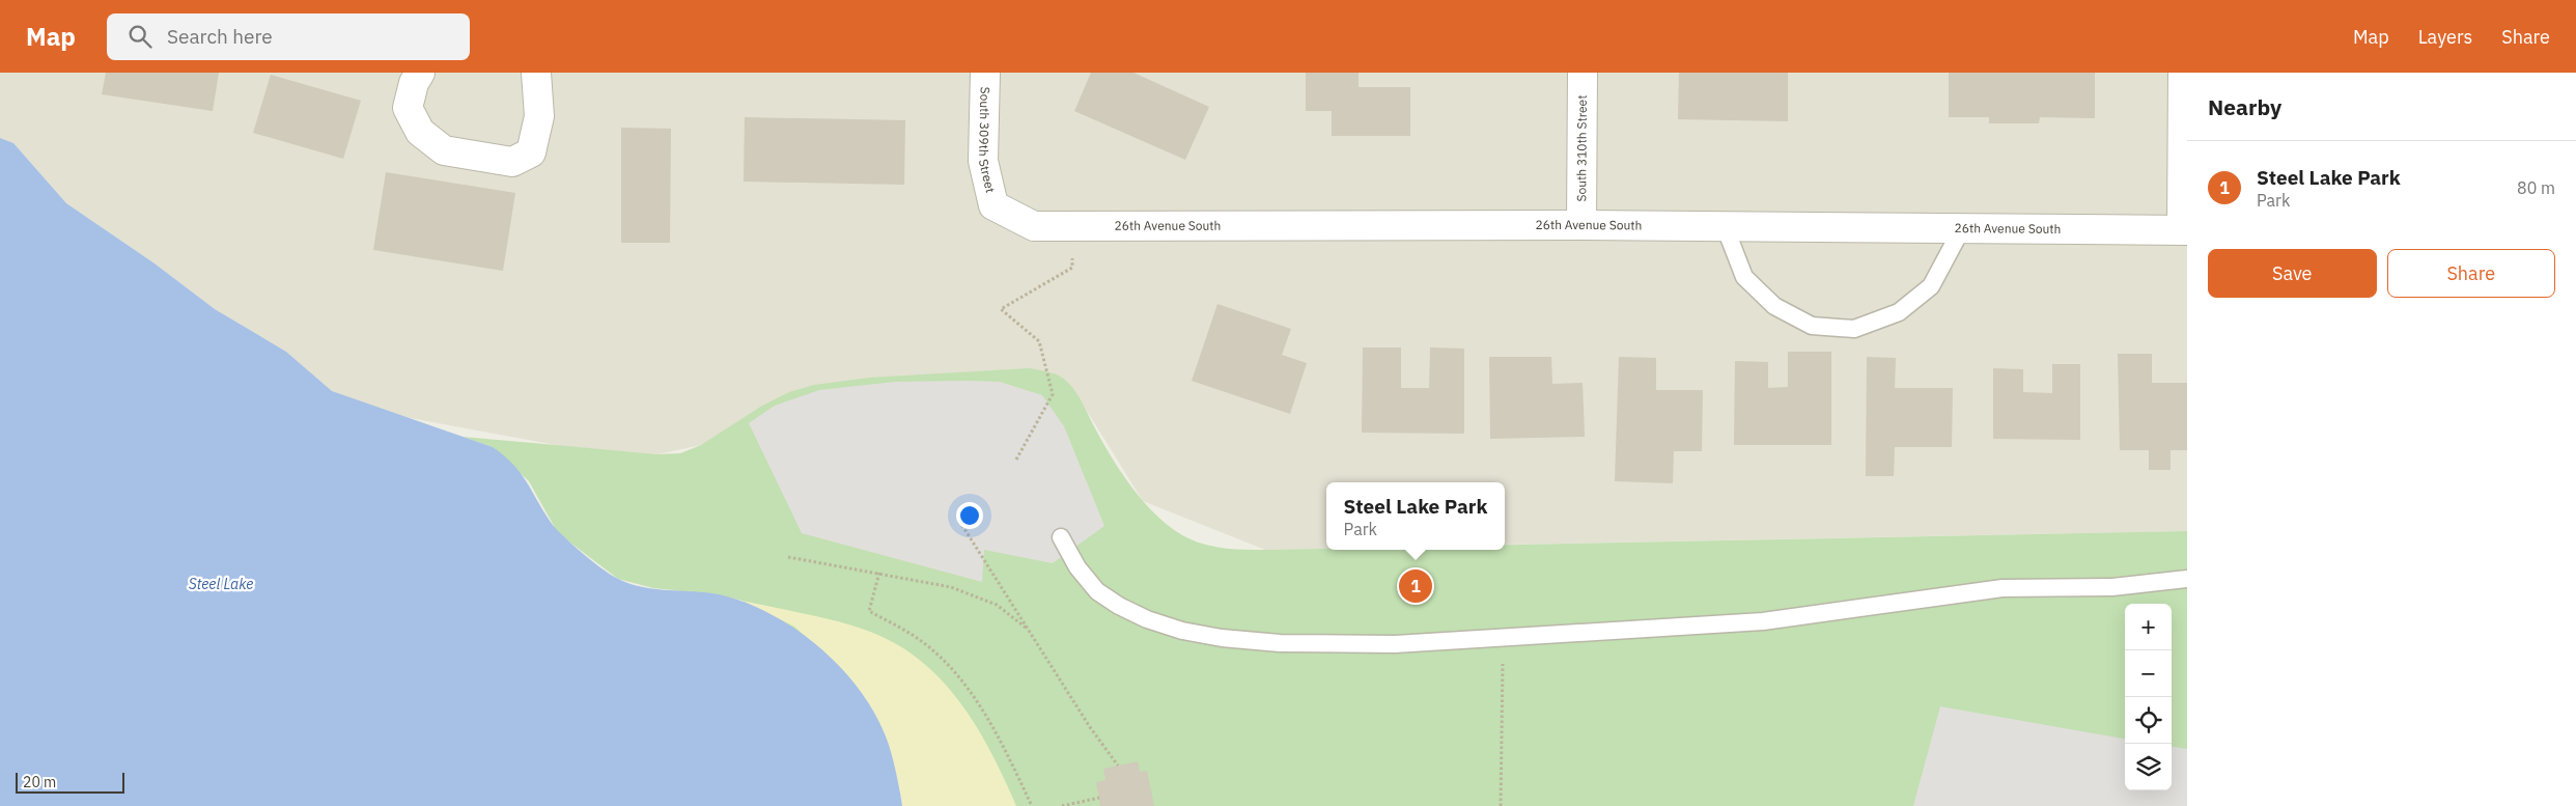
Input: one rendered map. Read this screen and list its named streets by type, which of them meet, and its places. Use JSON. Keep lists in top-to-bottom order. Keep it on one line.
{"streets":{"street":["South 309th Street","South 310th Street","26th Avenue South"]},"crossings":[["South 309th Street","26th Avenue South"],["South 310th Street","26th Avenue South"]],"water":["Steel Lake"],"scale_bar":"20 m","page":{"header":"Map","search":"Search here","nav":["Map","Layers","Share"],"heading":"Nearby","list":[{"mark":"1","name":"Steel Lake Park","note":"Park","value":"80 m"}],"buttons":["Save","Share"],"popup":["Steel Lake Park","Park"],"pins":"1","map_buttons":["+","−"],"scale":"20 m"}}
